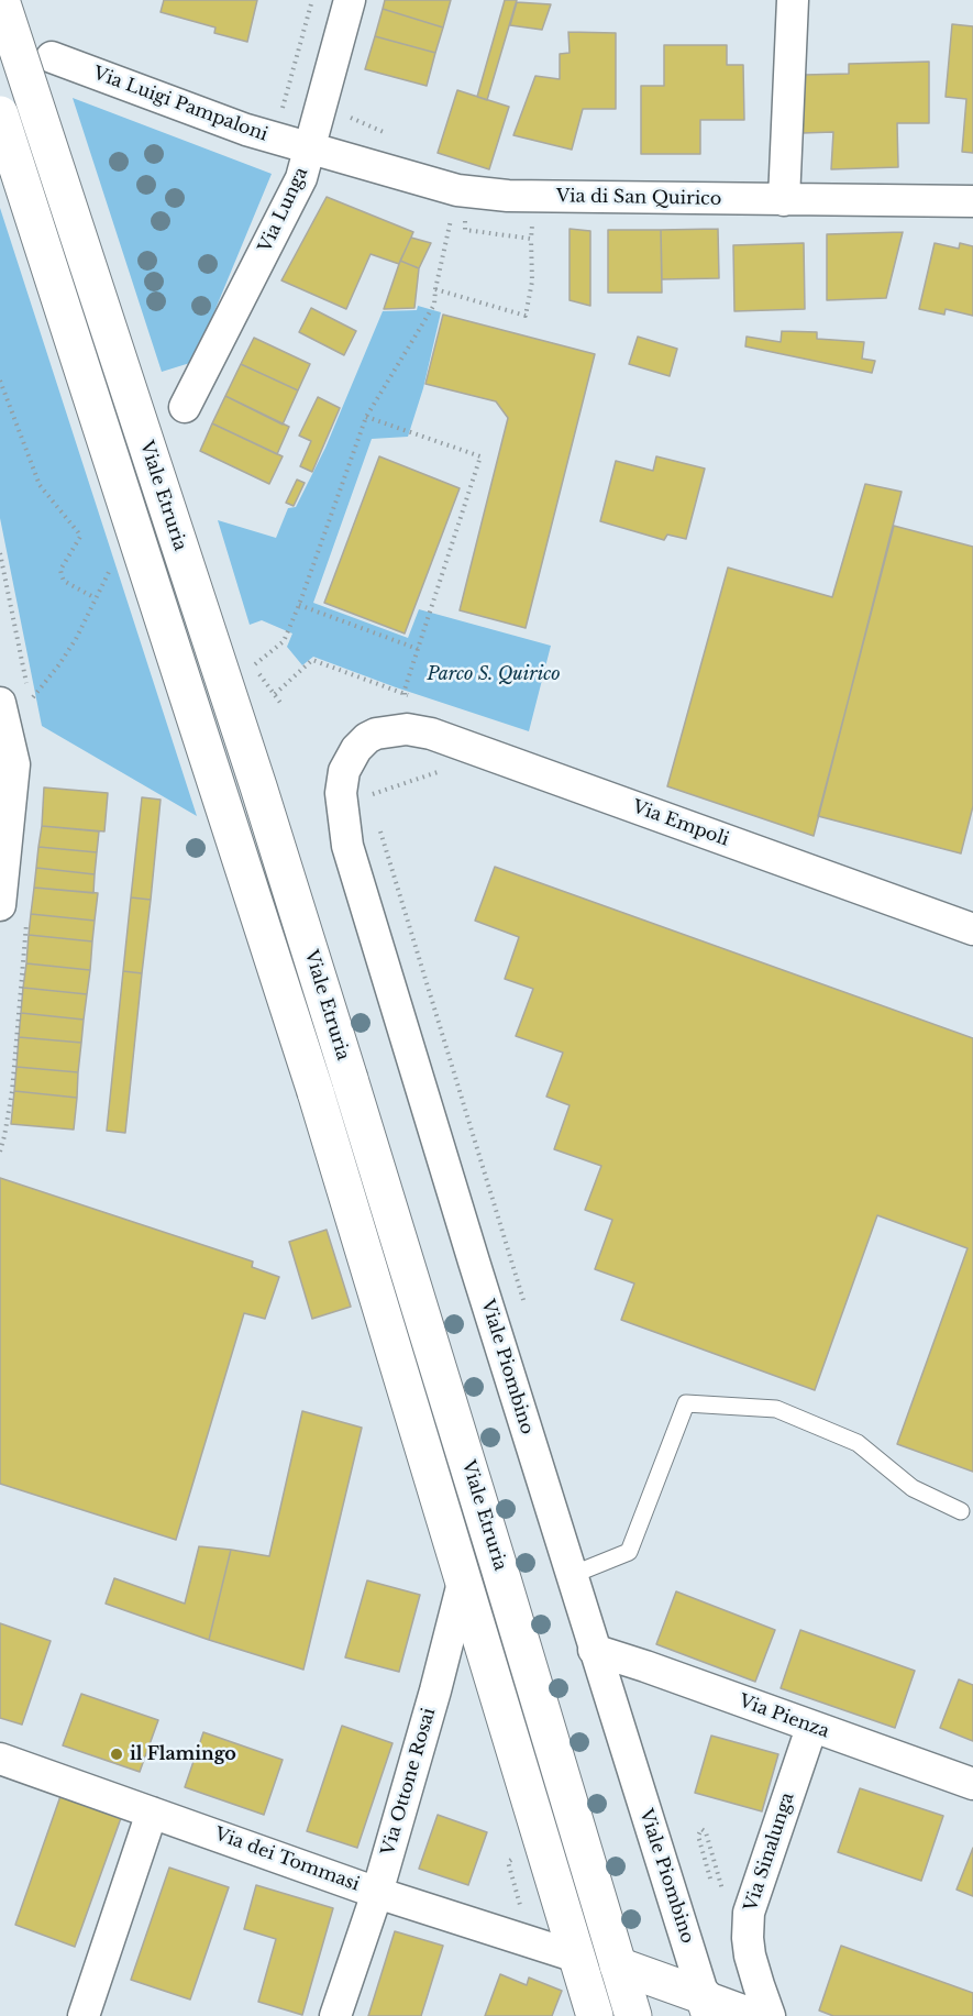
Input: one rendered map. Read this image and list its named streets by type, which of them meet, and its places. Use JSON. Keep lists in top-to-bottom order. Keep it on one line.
{"streets":{"main road":["Viale Etruria"],"street":["Via Luigi Pampaloni","Via di San Quirico","Via Lunga","Via Empoli","Viale Piombino","Via Pienza","Via Ottone Rosai","Via Sinalunga","Via dei Tommasi"]},"crossings":[["Via Luigi Pampaloni","Via di San Quirico"],["Via Luigi Pampaloni","Via Lunga"],["Via di San Quirico","Via Lunga"],["Viale Etruria","Via Ottone Rosai"],["Viale Etruria","Via dei Tommasi"],["Via Empoli","Viale Piombino"],["Viale Piombino","Via Pienza"],["Via Pienza","Via Sinalunga"],["Via Ottone Rosai","Via dei Tommasi"]],"parks":["Parco S. Quirico"],"places":["il Flamingo"]}
